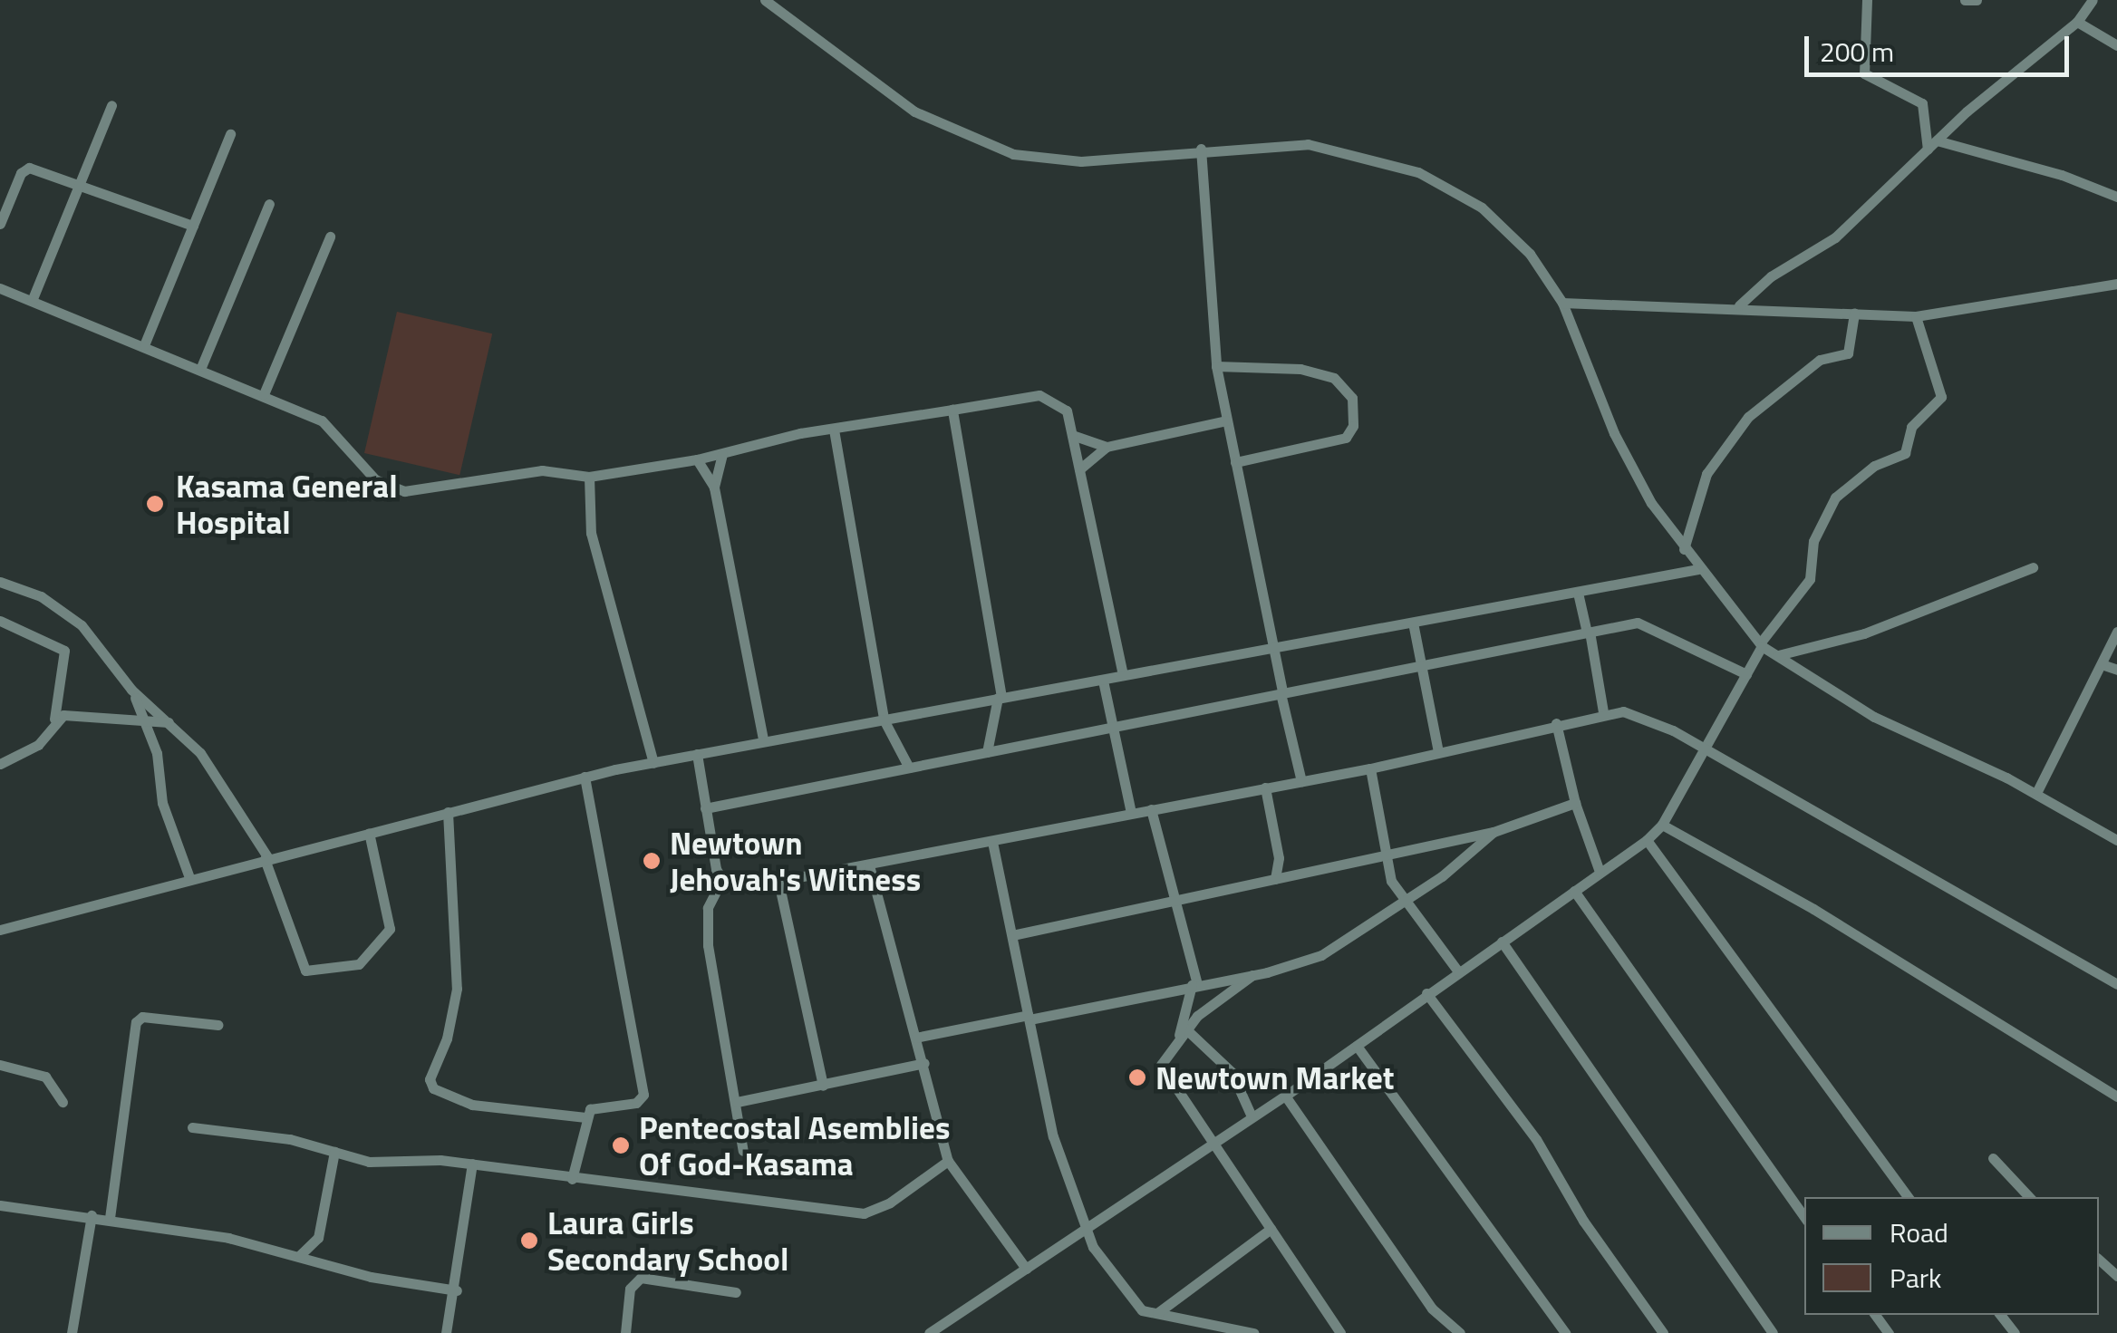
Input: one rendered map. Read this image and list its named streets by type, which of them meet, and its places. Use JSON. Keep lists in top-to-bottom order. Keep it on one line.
{"places":["Kasama General Hospital","Newtown Jehovah's Witness","Newtown Market","Pentecostal Asemblies Of God-Kasama","Laura Girls Secondary School"],"legend":["Road","Park"],"scale_bar":"200 m"}
